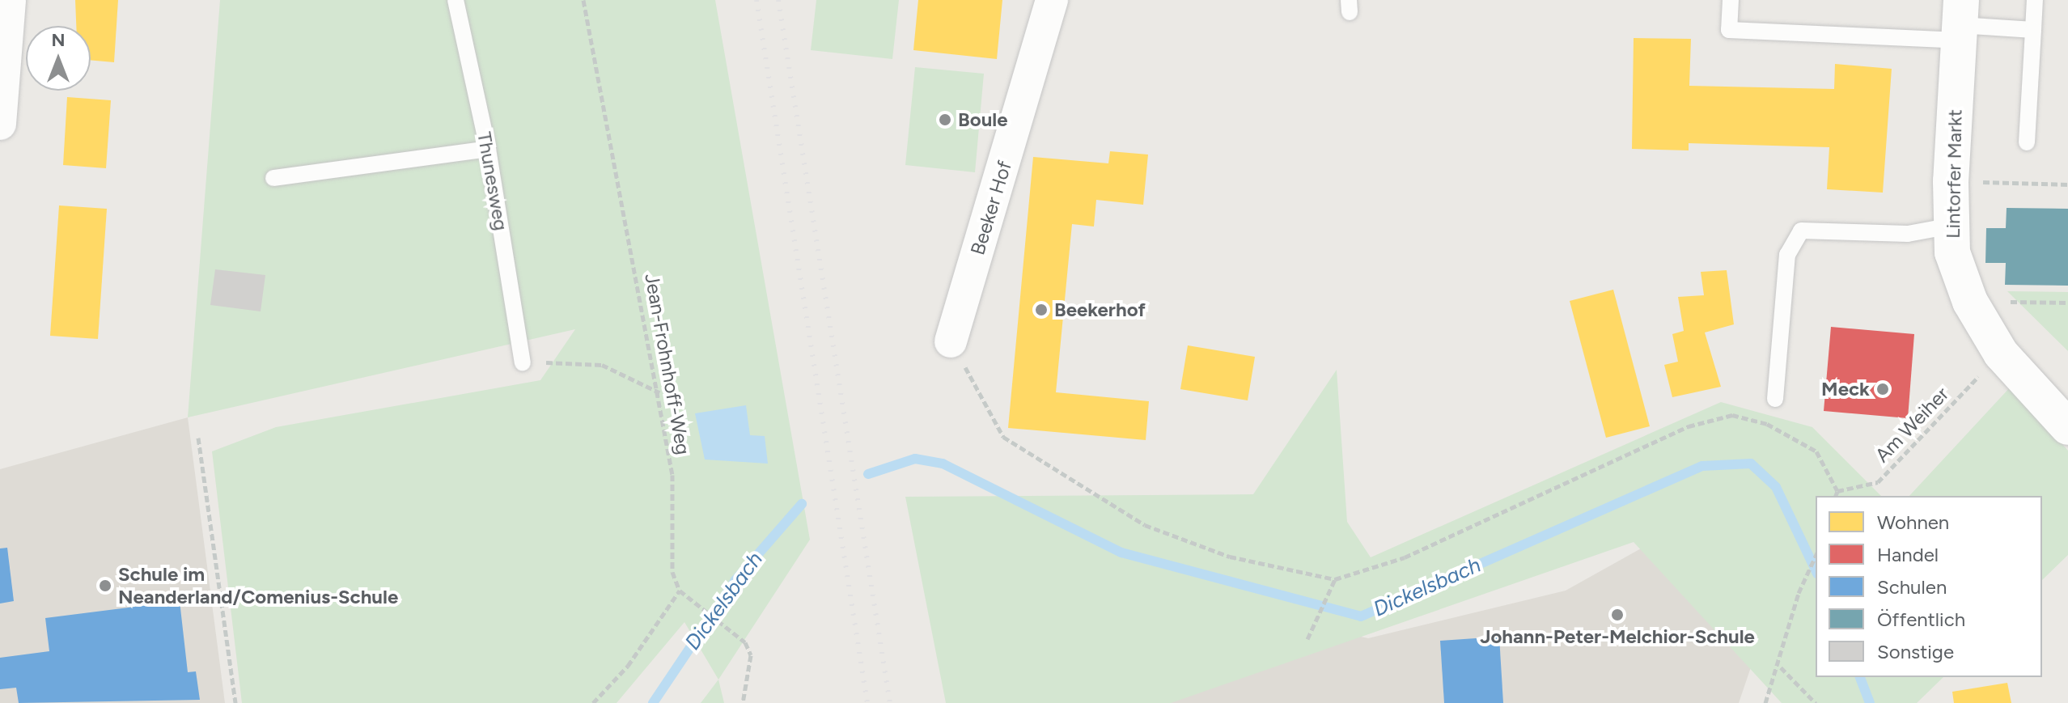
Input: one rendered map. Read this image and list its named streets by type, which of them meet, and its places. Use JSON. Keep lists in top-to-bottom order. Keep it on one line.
{"streets":{"main road":["Lintorfer Markt"],"street":["Beeker Hof"],"lane":["Thunesweg"],"path":["Jean-Frohnhoff-Weg","Am Weiher"]},"crossings":[["Lintorfer Markt","Am Weiher"]],"water":["Dickelsbach"],"places":["Boule","Beekerhof","Meck","Schule im Neanderland/Comenius-Schule","Johann-Peter-Melchior-Schule"],"legend":["Wohnen","Handel","Schulen","Öffentlich","Sonstige"],"north":"top"}
